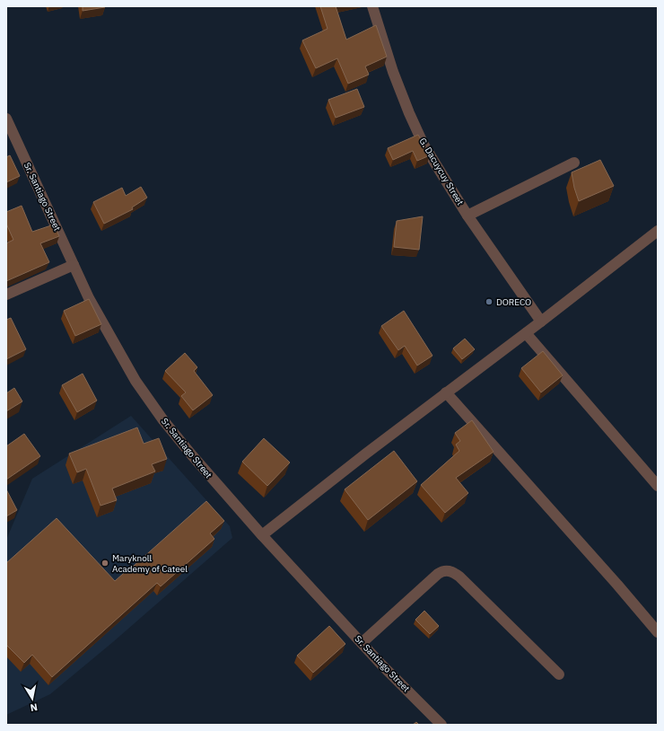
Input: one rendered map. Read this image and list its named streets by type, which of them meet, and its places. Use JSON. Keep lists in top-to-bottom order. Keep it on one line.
{"streets":{"street":["G. Dacuycuy Street","Sr. Santiago Street"]},"places":["DORECO","Maryknoll Academy of Cateel"],"north":"bottom"}
